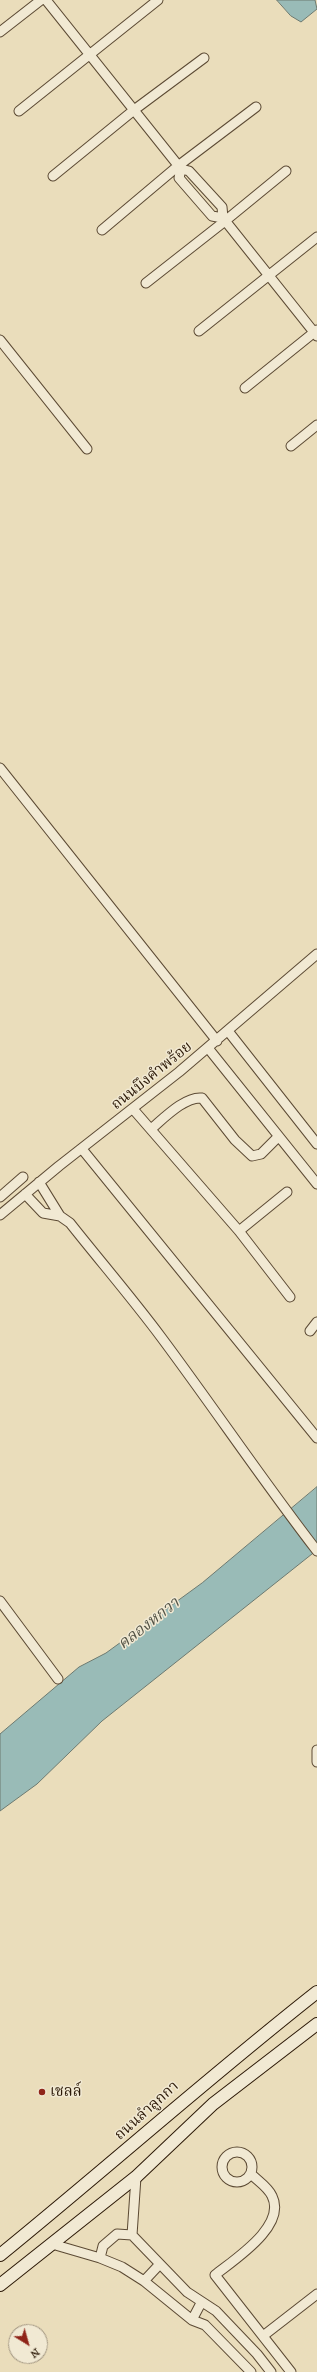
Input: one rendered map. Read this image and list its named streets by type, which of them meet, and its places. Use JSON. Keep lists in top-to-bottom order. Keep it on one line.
{"streets":{"main road":["ถนนลำลูกกา"],"street":["ถนนบึงคำพร้อย"]},"water":["คลองหกวา"],"places":["เชลล์"],"north":"bottom right"}
